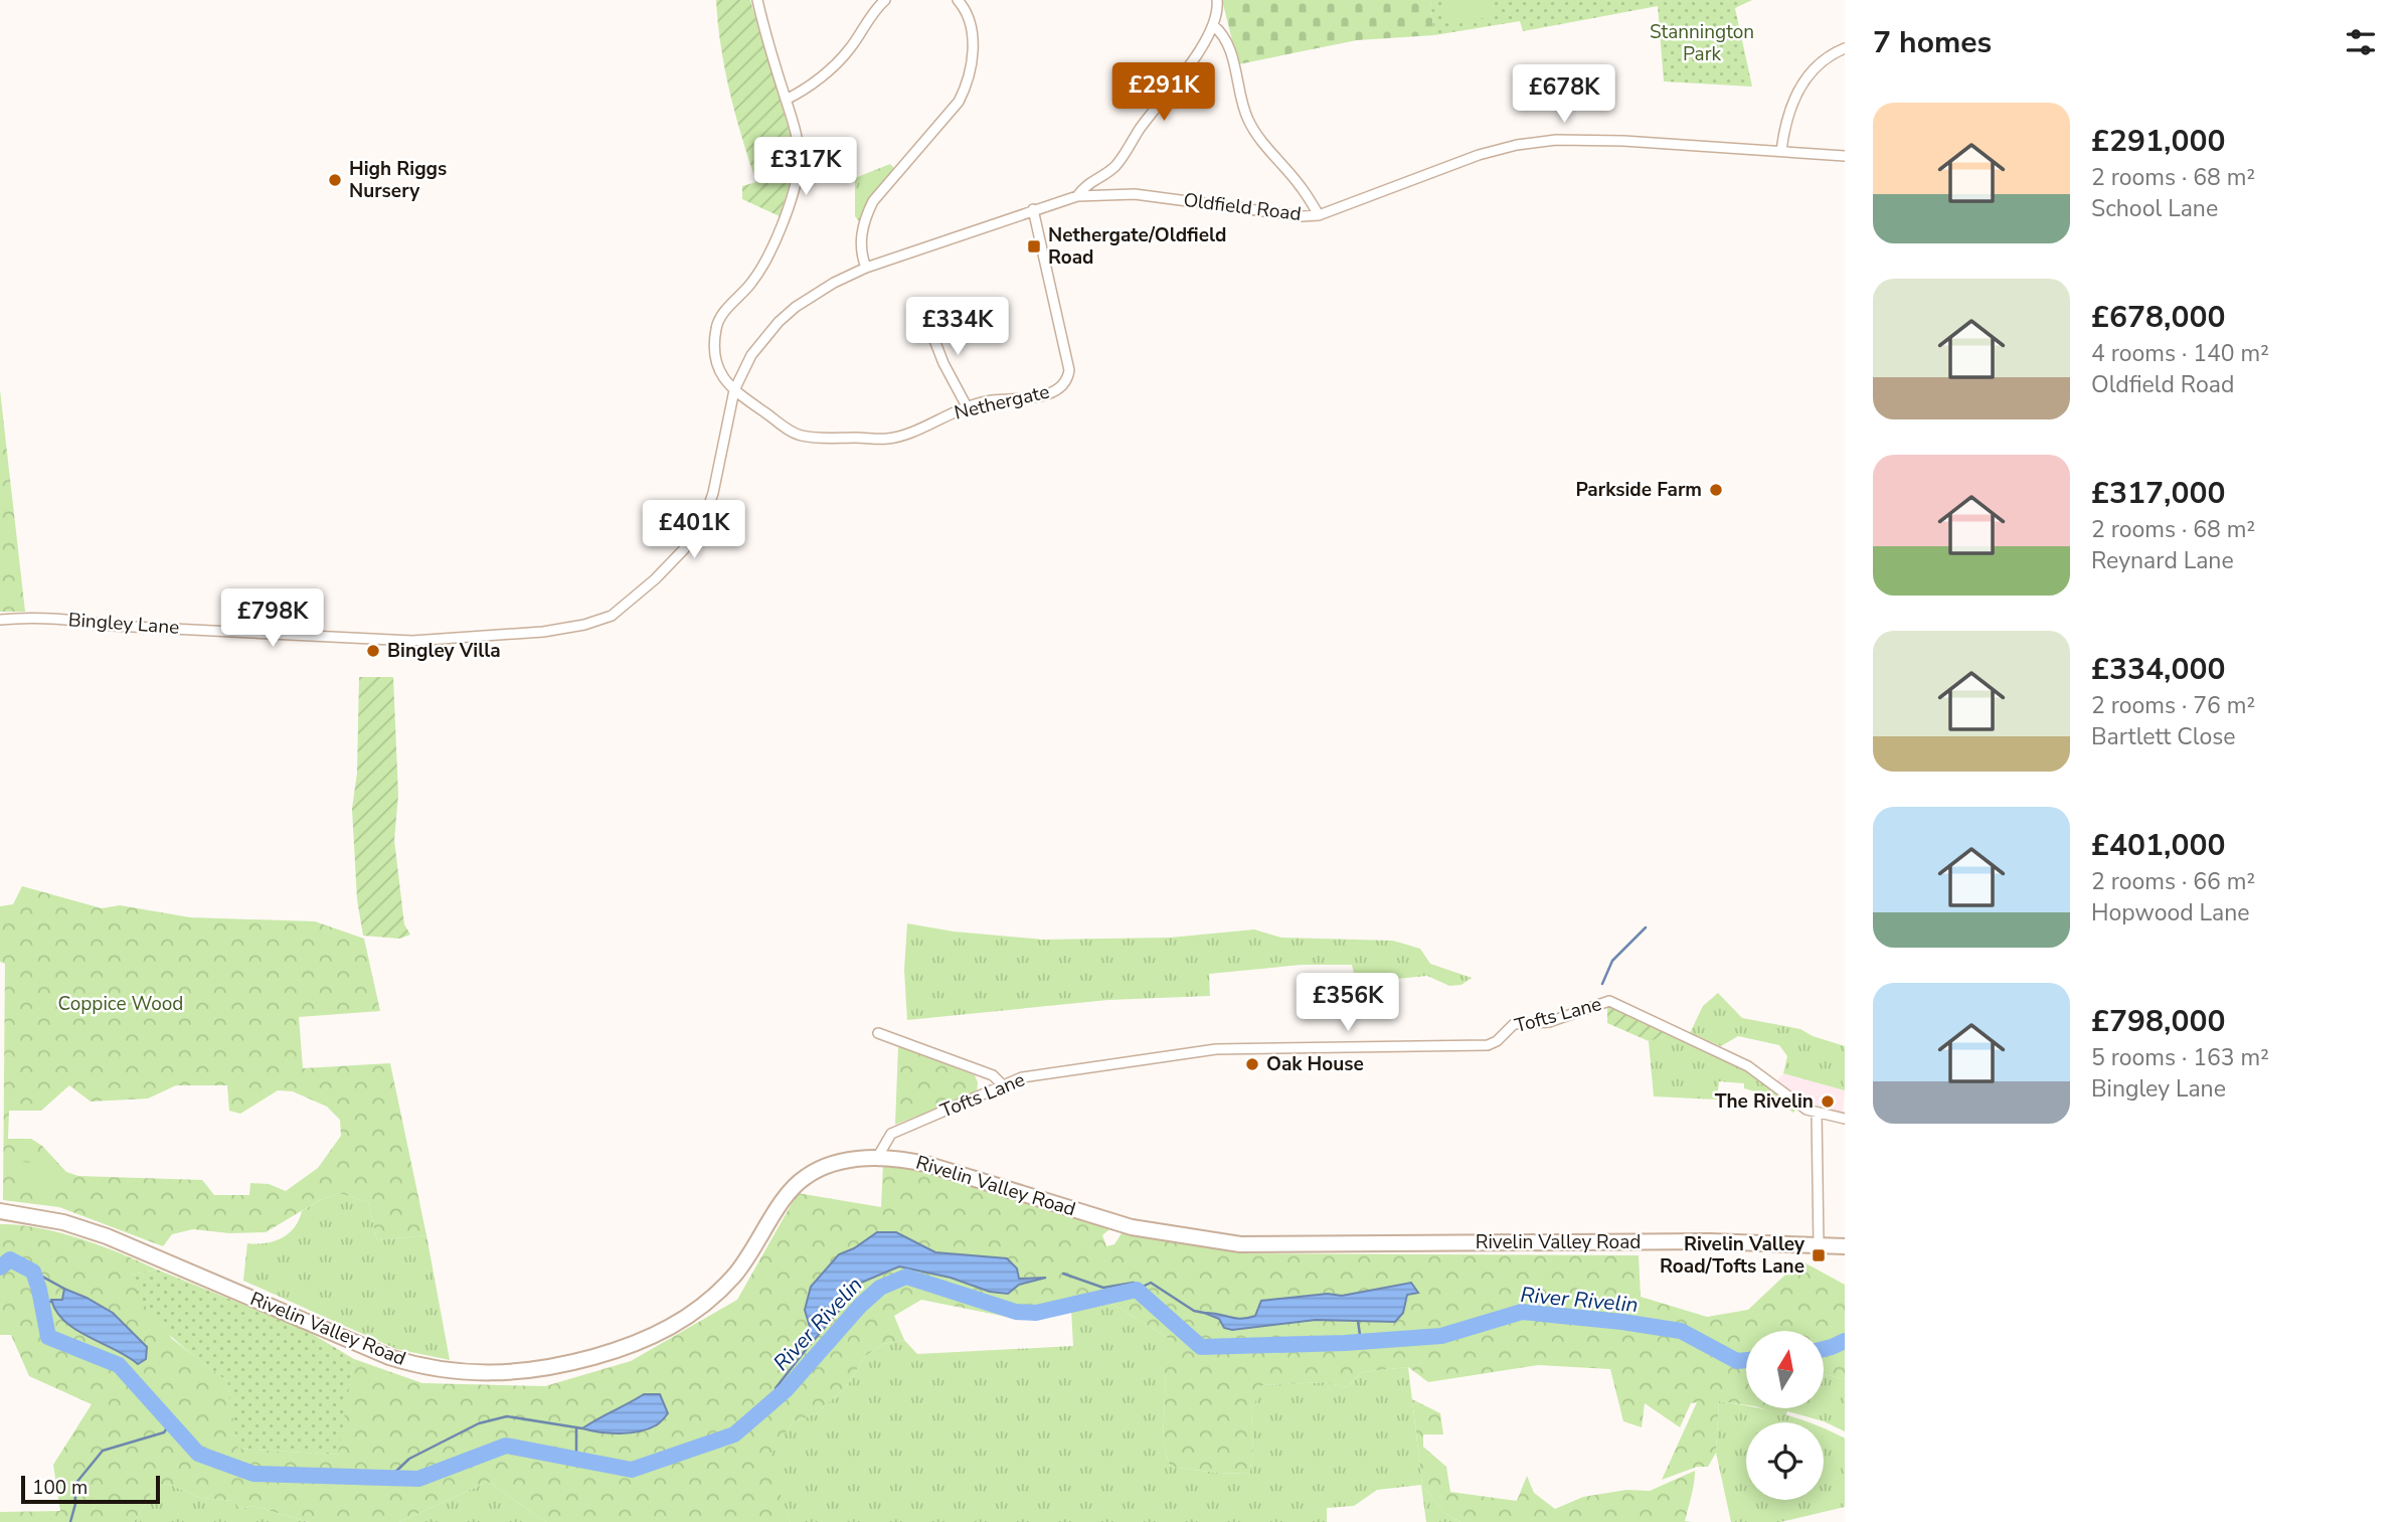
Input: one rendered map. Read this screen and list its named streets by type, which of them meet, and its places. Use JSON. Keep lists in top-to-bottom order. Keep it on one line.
{"streets":{"main road":["Rivelin Valley Road"],"street":["Oldfield Road","Nethergate","Bingley Lane","Tofts Lane"]},"crossings":[["Oldfield Road","Nethergate"],["Oldfield Road","Bingley Lane"],["Nethergate","Bingley Lane"],["Tofts Lane","Rivelin Valley Road"]],"water":["River Rivelin"],"parks":["Stannington Park","Coppice Wood"],"places":{"other":["High Riggs Nursery","Parkside Farm","Bingley Villa","Oak House","The Rivelin"],"transit":["Nethergate/Oldfield Road","Rivelin Valley Road/Tofts Lane"]},"scale_bar":"100 m","north":"top","page":{"heading":"7 homes","price":["£291K","£678K","£317K","£334K","£401K","£798K","£356K"],"list":[{"name":"£291,000","note":"2 rooms · 68 m² · School Lane"},{"name":"£678,000","note":"4 rooms · 140 m² · Oldfield Road"},{"name":"£317,000","note":"2 rooms · 68 m² · Reynard Lane"},{"name":"£334,000","note":"2 rooms · 76 m² · Bartlett Close"},{"name":"£401,000","note":"2 rooms · 66 m² · Hopwood Lane"},{"name":"£798,000","note":"5 rooms · 163 m² · Bingley Lane"}],"scale":"100 m"}}
